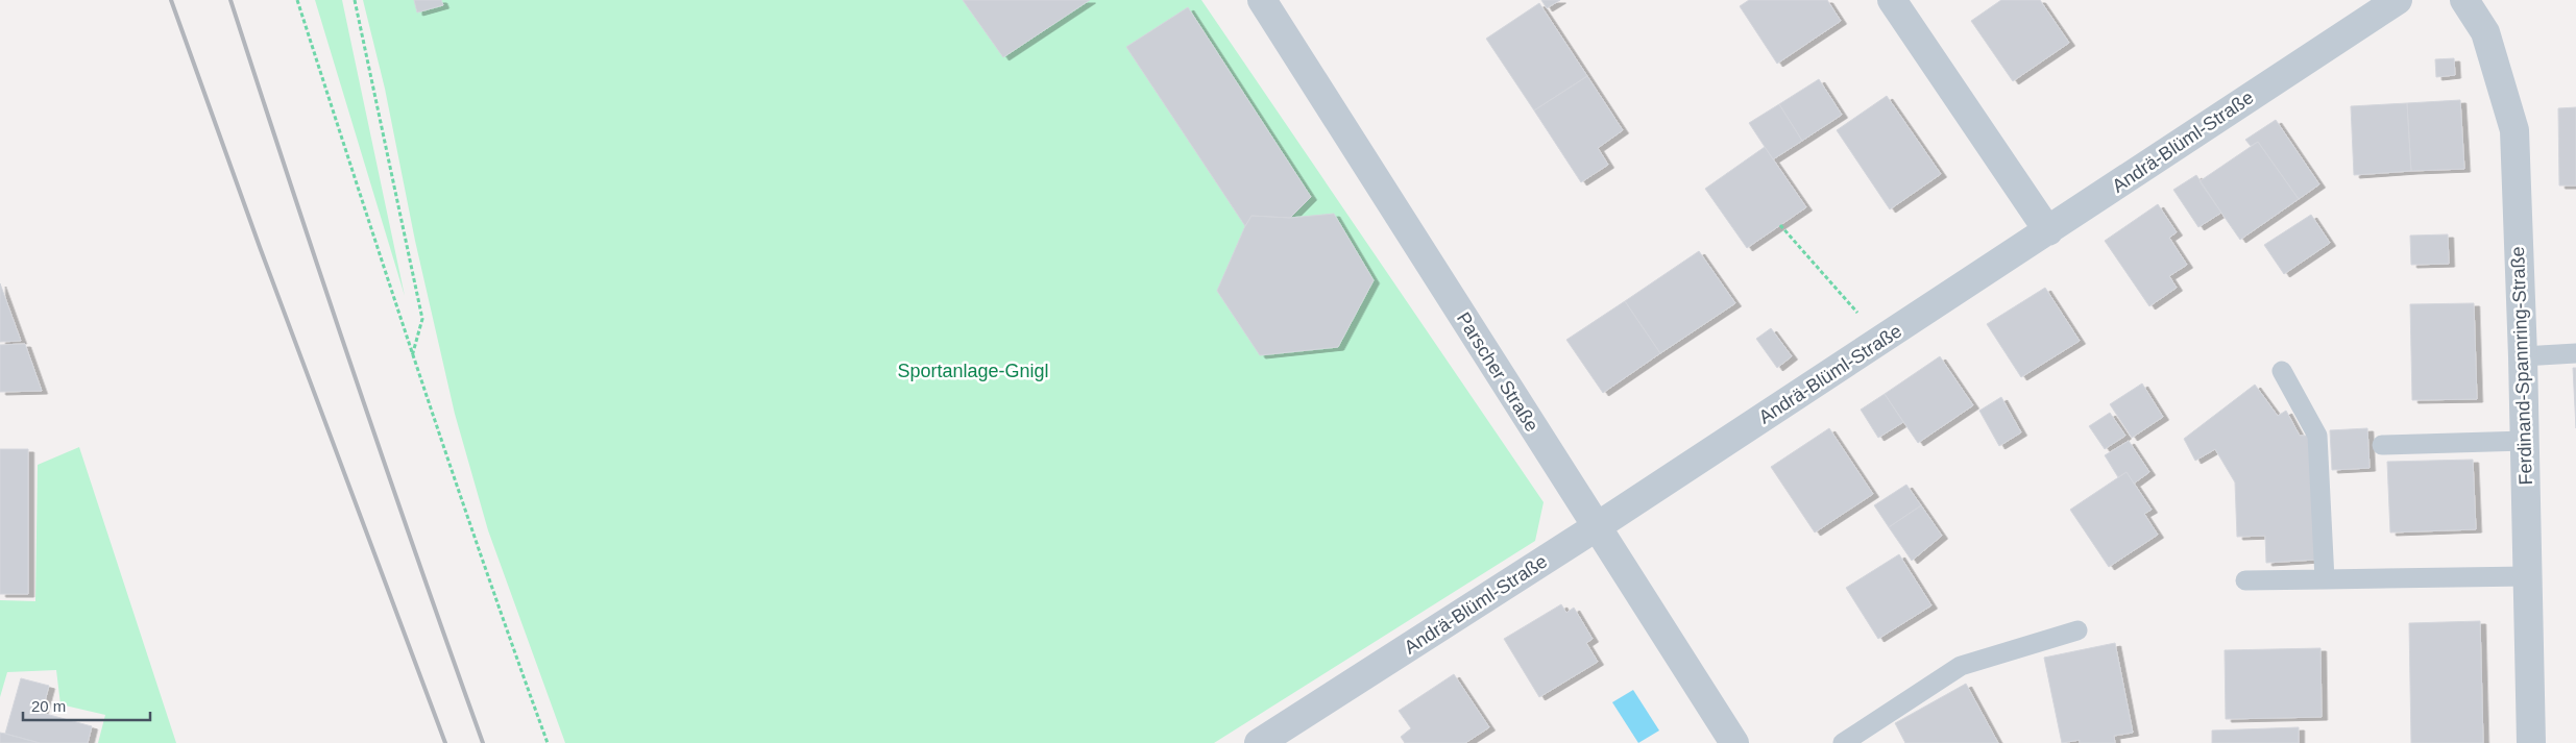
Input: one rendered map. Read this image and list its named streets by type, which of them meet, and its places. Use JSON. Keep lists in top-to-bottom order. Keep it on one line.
{"streets":{"street":["Andrä-Blüml-Straße","Ferdinand-Spannring-Straße","Parscher Straße"]},"crossings":[["Andrä-Blüml-Straße","Parscher Straße"]],"parks":["Sportanlage-Gnigl"],"scale_bar":"20 m"}
